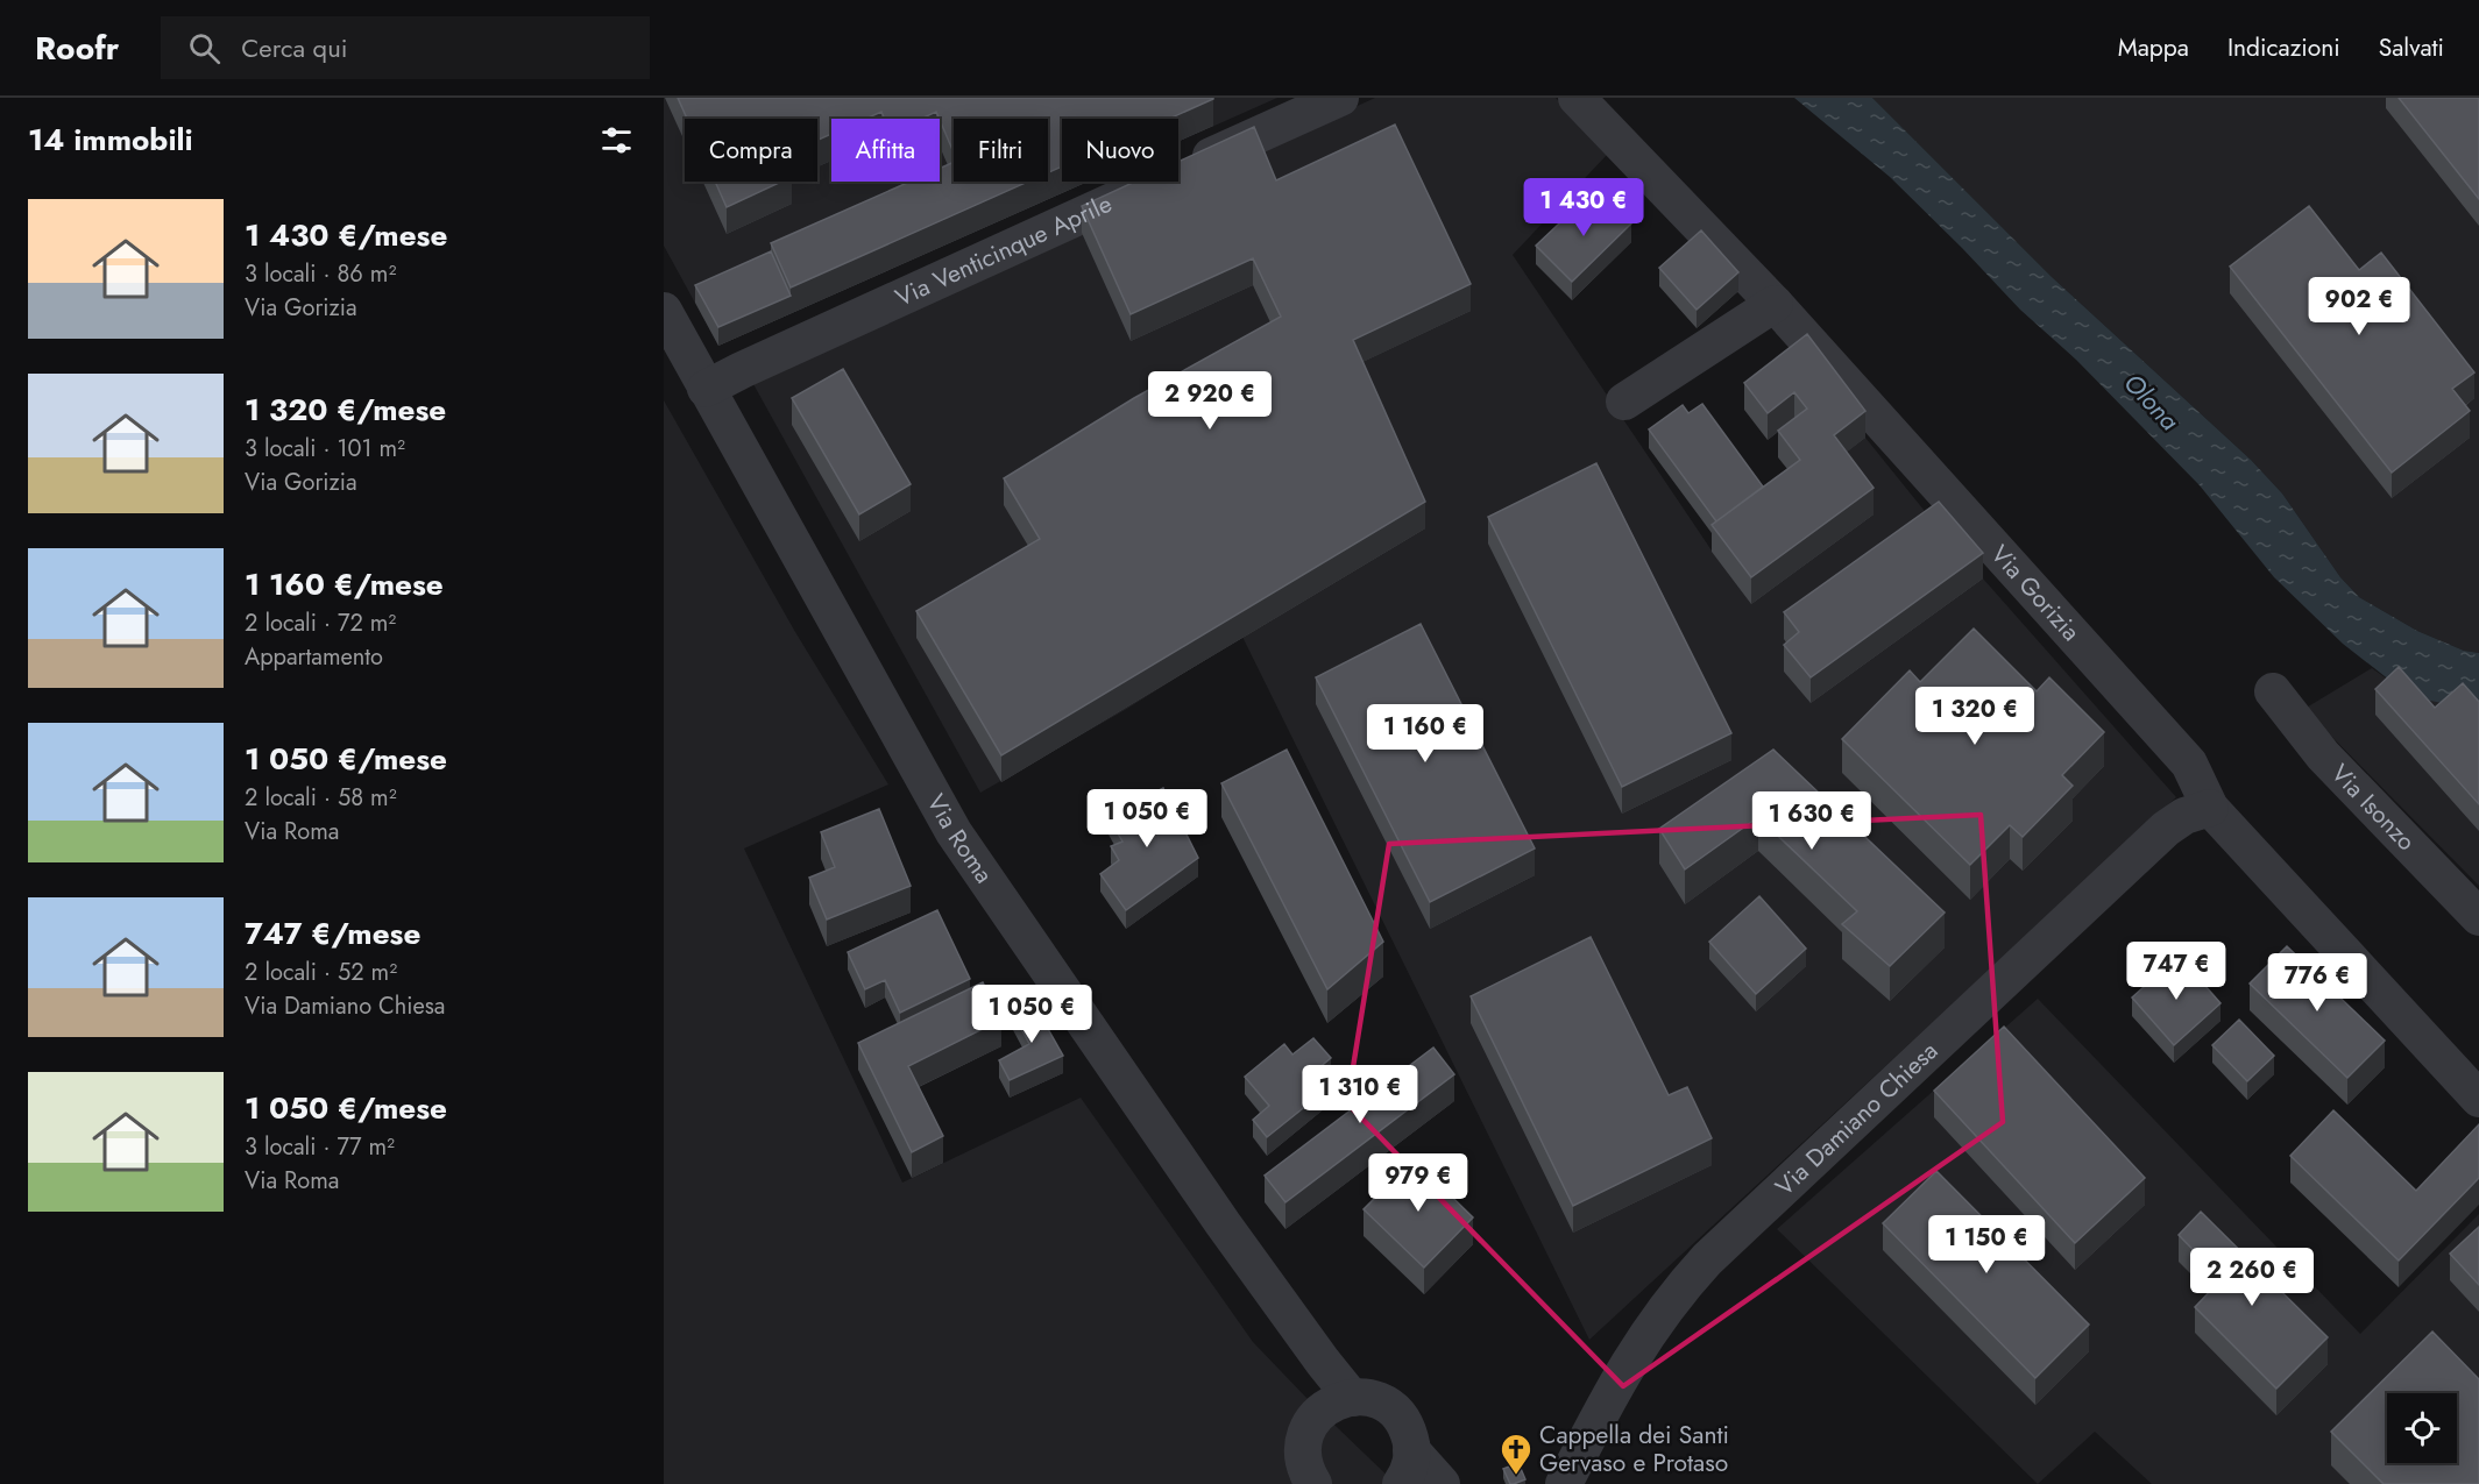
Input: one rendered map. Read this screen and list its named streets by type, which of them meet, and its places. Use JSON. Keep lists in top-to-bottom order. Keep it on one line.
{"streets":{"street":["Via Venticinque Aprile","Via Gorizia","Via Isonzo","Via Roma","Via Damiano Chiesa"]},"crossings":[["Via Venticinque Aprile","Via Roma"],["Via Gorizia","Via Damiano Chiesa"]],"water":["Olona"],"places":{"church":["Cappella dei Santi Gervaso e Protaso"]},"page":{"header":"Roofr","search":"Cerca qui","nav":["Mappa","Indicazioni","Salvati"],"heading":"14 immobili","chip":["Compra","Affitta","Filtri","Nuovo"],"price":["1 430 €","902 €","2 920 €","1 320 €","1 160 €","1 050 €","1 630 €","747 €","776 €","1 050 €","1 310 €","979 €","1 150 €","2 260 €"],"list":[{"name":"1 430 €/mese","note":"3 locali · 86 m² · Via Gorizia"},{"name":"1 320 €/mese","note":"3 locali · 101 m² · Via Gorizia"},{"name":"1 160 €/mese","note":"2 locali · 72 m² · Appartamento"},{"name":"1 050 €/mese","note":"2 locali · 58 m² · Via Roma"},{"name":"747 €/mese","note":"2 locali · 52 m² · Via Damiano Chiesa"},{"name":"1 050 €/mese","note":"3 locali · 77 m² · Via Roma"}]}}
